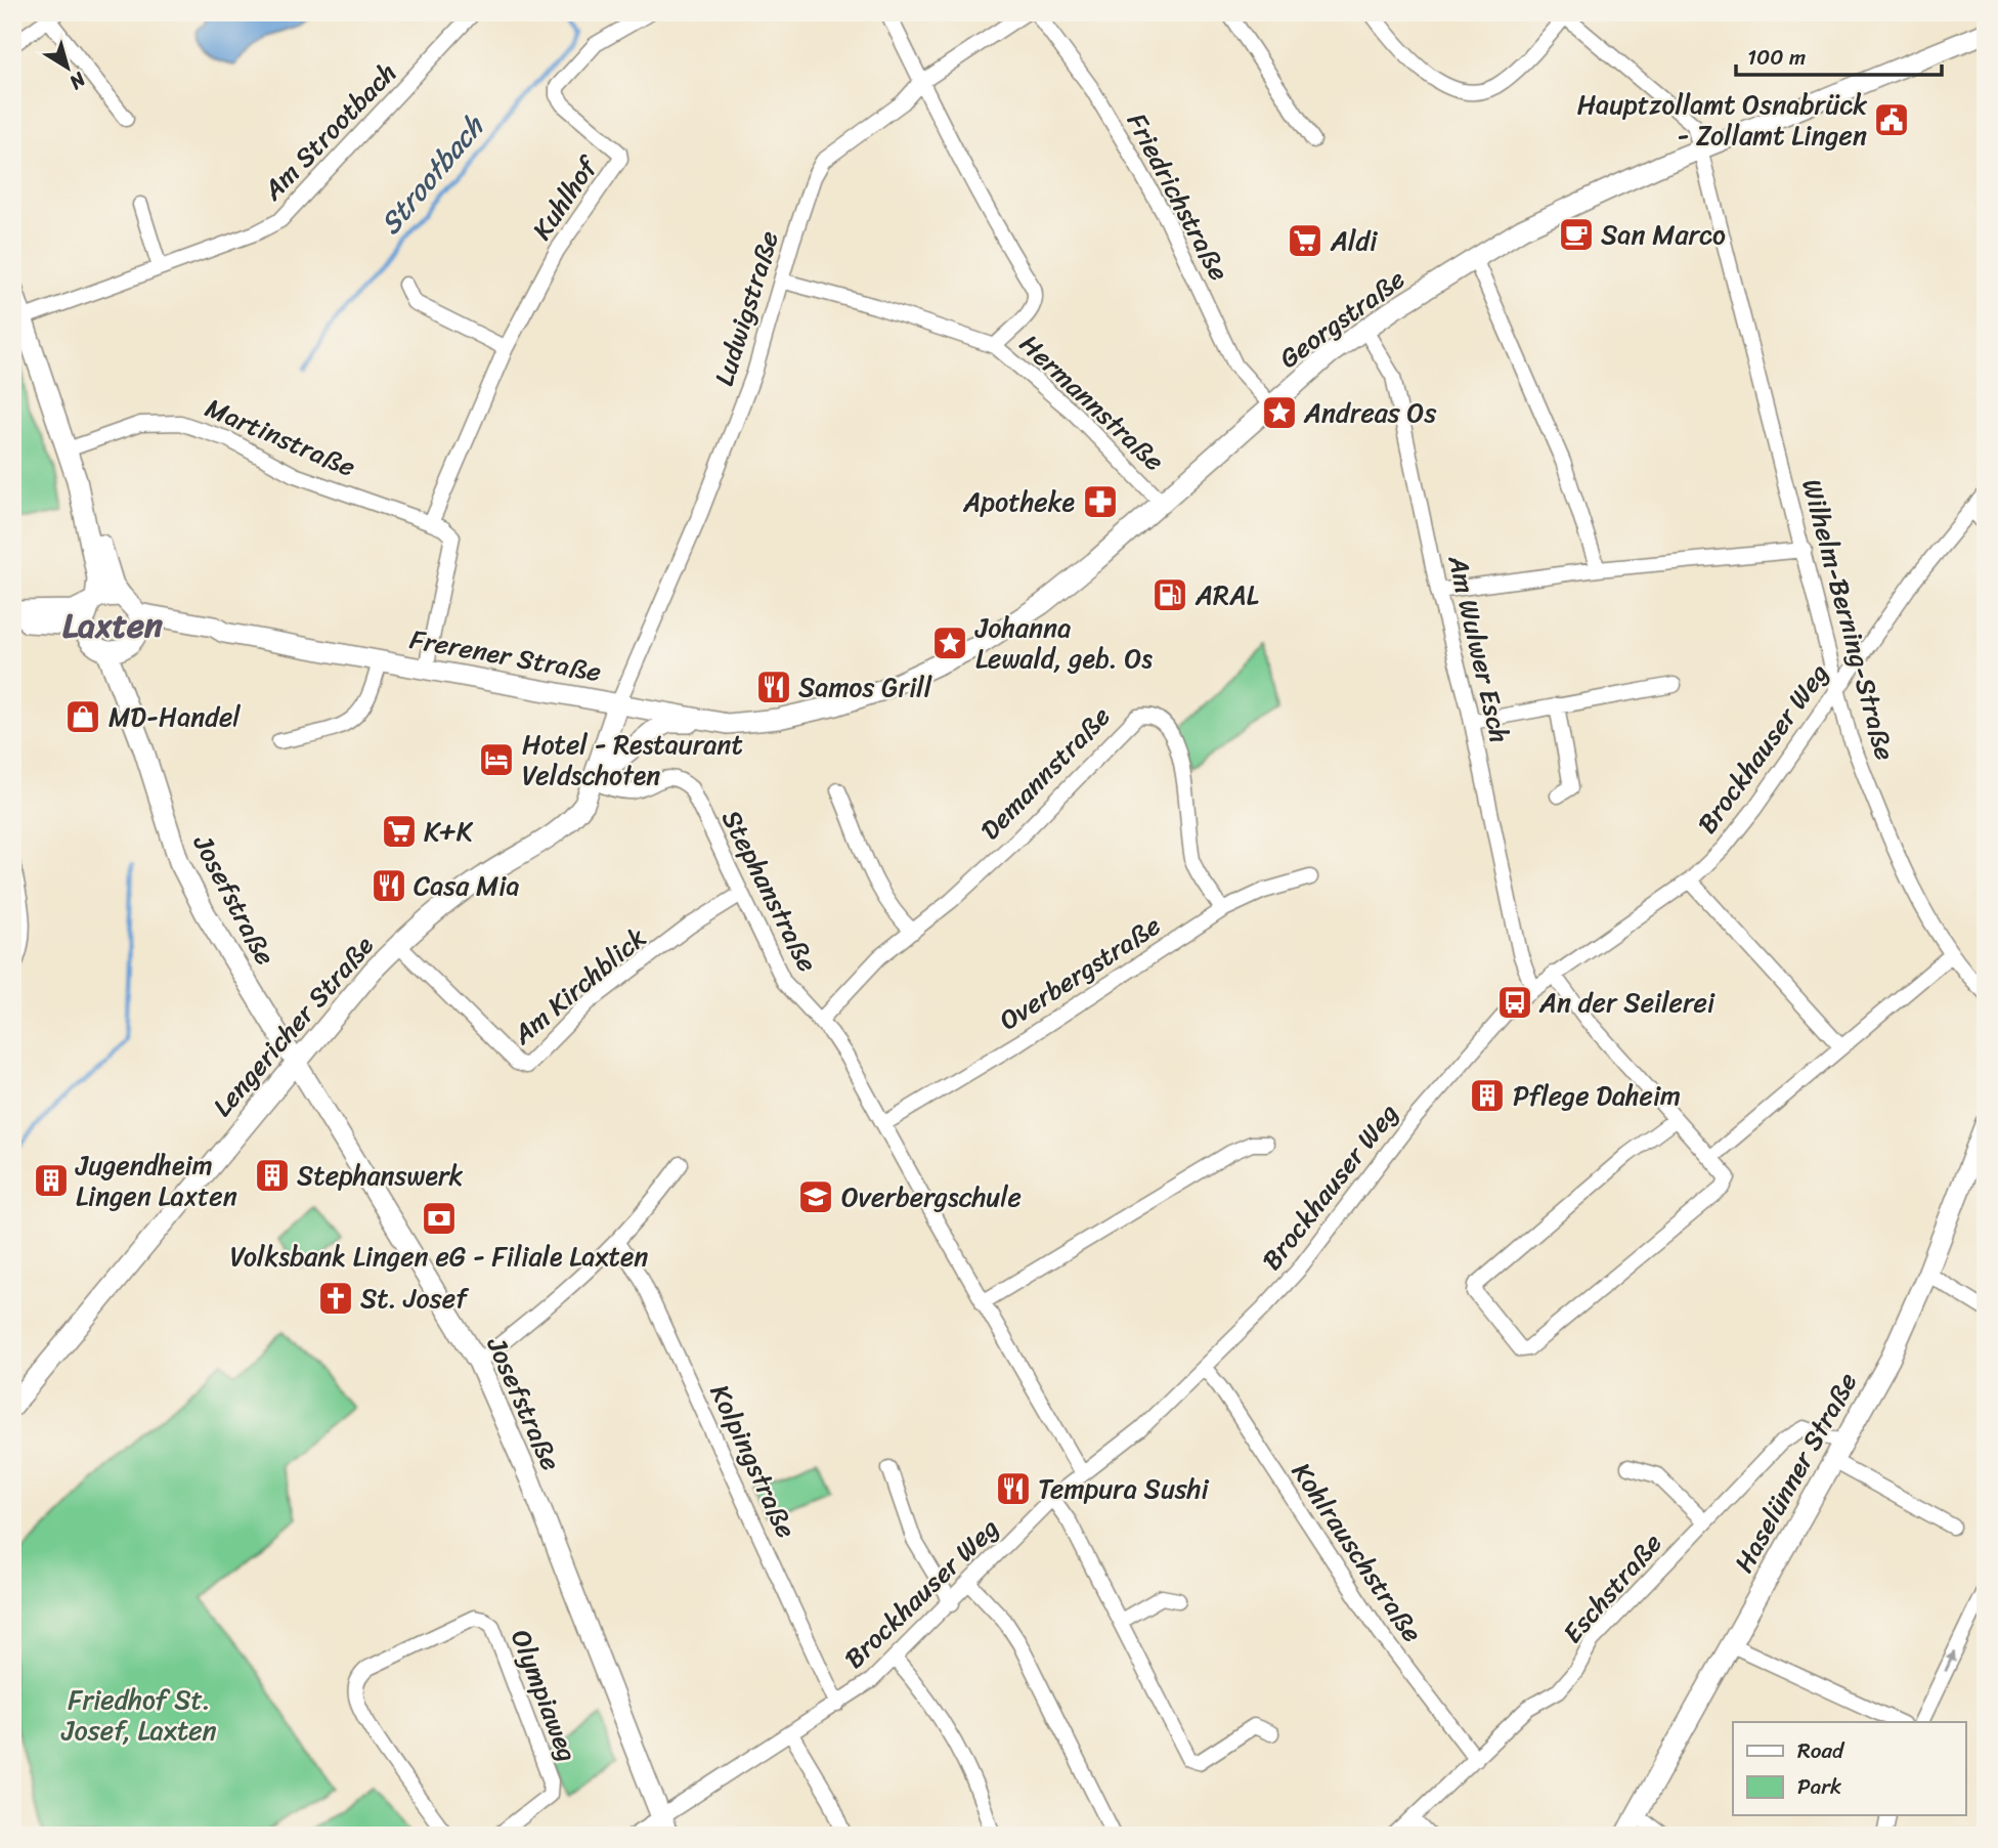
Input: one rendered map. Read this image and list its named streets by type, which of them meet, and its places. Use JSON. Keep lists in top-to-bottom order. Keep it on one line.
{"streets":{"main road":["Georgstraße","Frerener Straße","Josefstraße","Lengericher Straße","Haselünner Straße"],"street":["Am Strootbach","Friedrichstraße","Kuhlhof","Ludwigstraße","Hermannstraße","Martinstraße","Wilhelm-Berning-Straße","Am Wulwer Esch","Brockhauser Weg","Demannstraße","Stephanstraße","Overbergstraße","Am Kirchblick","Kolpingstraße","Kohlrauschstraße","Eschstraße","Olympiaweg"]},"crossings":[["Friedrichstraße","Georgstraße"],["Kuhlhof","Martinstraße"],["Ludwigstraße","Hermannstraße"],["Ludwigstraße","Frerener Straße"],["Ludwigstraße","Lengericher Straße"],["Georgstraße","Hermannstraße"],["Georgstraße","Wilhelm-Berning-Straße"],["Georgstraße","Am Wulwer Esch"],["Georgstraße","Frerener Straße"],["Wilhelm-Berning-Straße","Brockhauser Weg"],["Am Wulwer Esch","Brockhauser Weg"],["Frerener Straße","Josefstraße"],["Frerener Straße","Lengericher Straße"],["Brockhauser Weg","Stephanstraße"],["Brockhauser Weg","Josefstraße"],["Brockhauser Weg","Kolpingstraße"],["Brockhauser Weg","Kohlrauschstraße"],["Demannstraße","Stephanstraße"],["Demannstraße","Overbergstraße"],["Stephanstraße","Overbergstraße"],["Stephanstraße","Am Kirchblick"],["Stephanstraße","Lengericher Straße"],["Josefstraße","Lengericher Straße"],["Am Kirchblick","Lengericher Straße"],["Haselünner Straße","Eschstraße"],["Kohlrauschstraße","Eschstraße"]],"districts":["Laxten"],"water":["Strootbach"],"parks":["Friedhof St. Josef, Laxten"],"places":{"public building":["Hauptzollamt Osnabrück - Zollamt Lingen"],"cafe":["San Marco"],"supermarket":["Aldi","K+K"],"place":["Andreas Os","Johanna Lewald, geb. Os"],"pharmacy":["Apotheke"],"fuel station":["ARAL"],"restaurant":["Samos Grill","Casa Mia","Tempura Sushi"],"shop":["MD-Handel"],"hotel":["Hotel - Restaurant Veldschoten"],"bus stop":["An der Seilerei"],"building":["Pflege Daheim","Stephanswerk","Jugendheim Lingen Laxten"],"school or university":["Overbergschule"],"bank":["Volksbank Lingen eG - Filiale Laxten"],"church":["St. Josef"]},"legend":["Road","Park"],"scale_bar":"100 m","north":"bottom right"}
